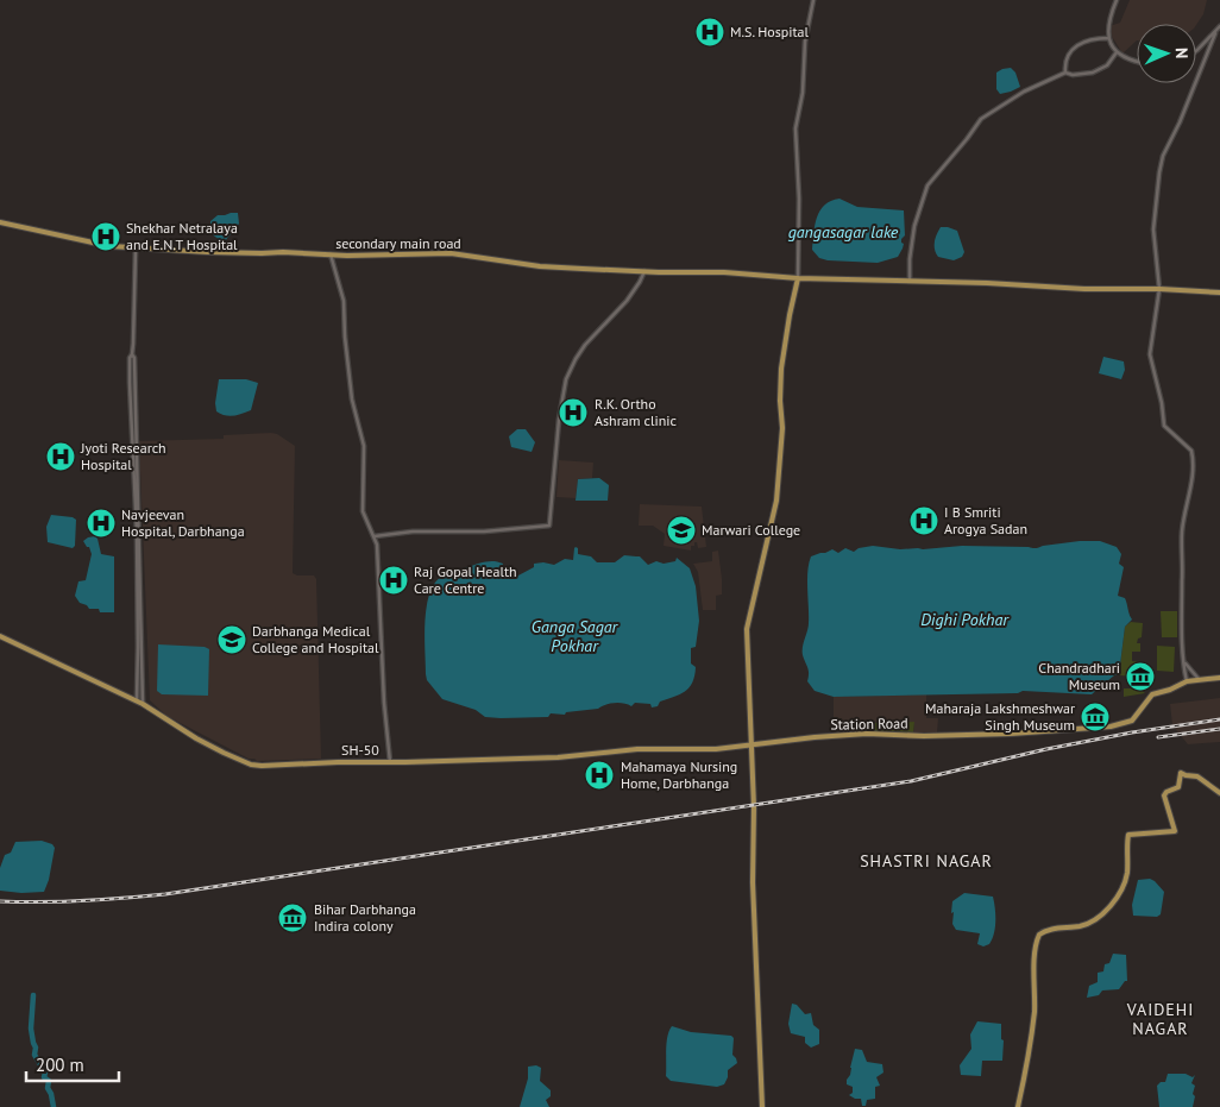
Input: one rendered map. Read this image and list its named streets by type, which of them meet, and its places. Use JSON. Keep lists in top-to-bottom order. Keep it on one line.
{"streets":{"main road":["secondary main road","Station Road","SH-50"]},"crossings":[["Station Road","SH-50"]],"districts":["SHASTRI NAGAR","VAIDEHI NAGAR"],"water":["gangasagar lake","Dighi Pokhar","Ganga Sagar Pokhar"],"places":{"hospital":["M.S. Hospital","Shekhar Netralaya and E.N.T Hospital","R.K. Ortho Ashram clinic","Jyoti Research Hospital","I B Smriti Arogya Sadan","Navjeevan Hospital, Darbhanga","Raj Gopal Health Care Centre","Mahamaya Nursing Home, Darbhanga"],"school or university":["Marwari College","Darbhanga Medical College and Hospital"],"museum":["Chandradhari Museum","Maharaja Lakshmeshwar Singh Museum","Bihar Darbhanga Indira colony"]},"scale_bar":"200 m","north":"right"}
